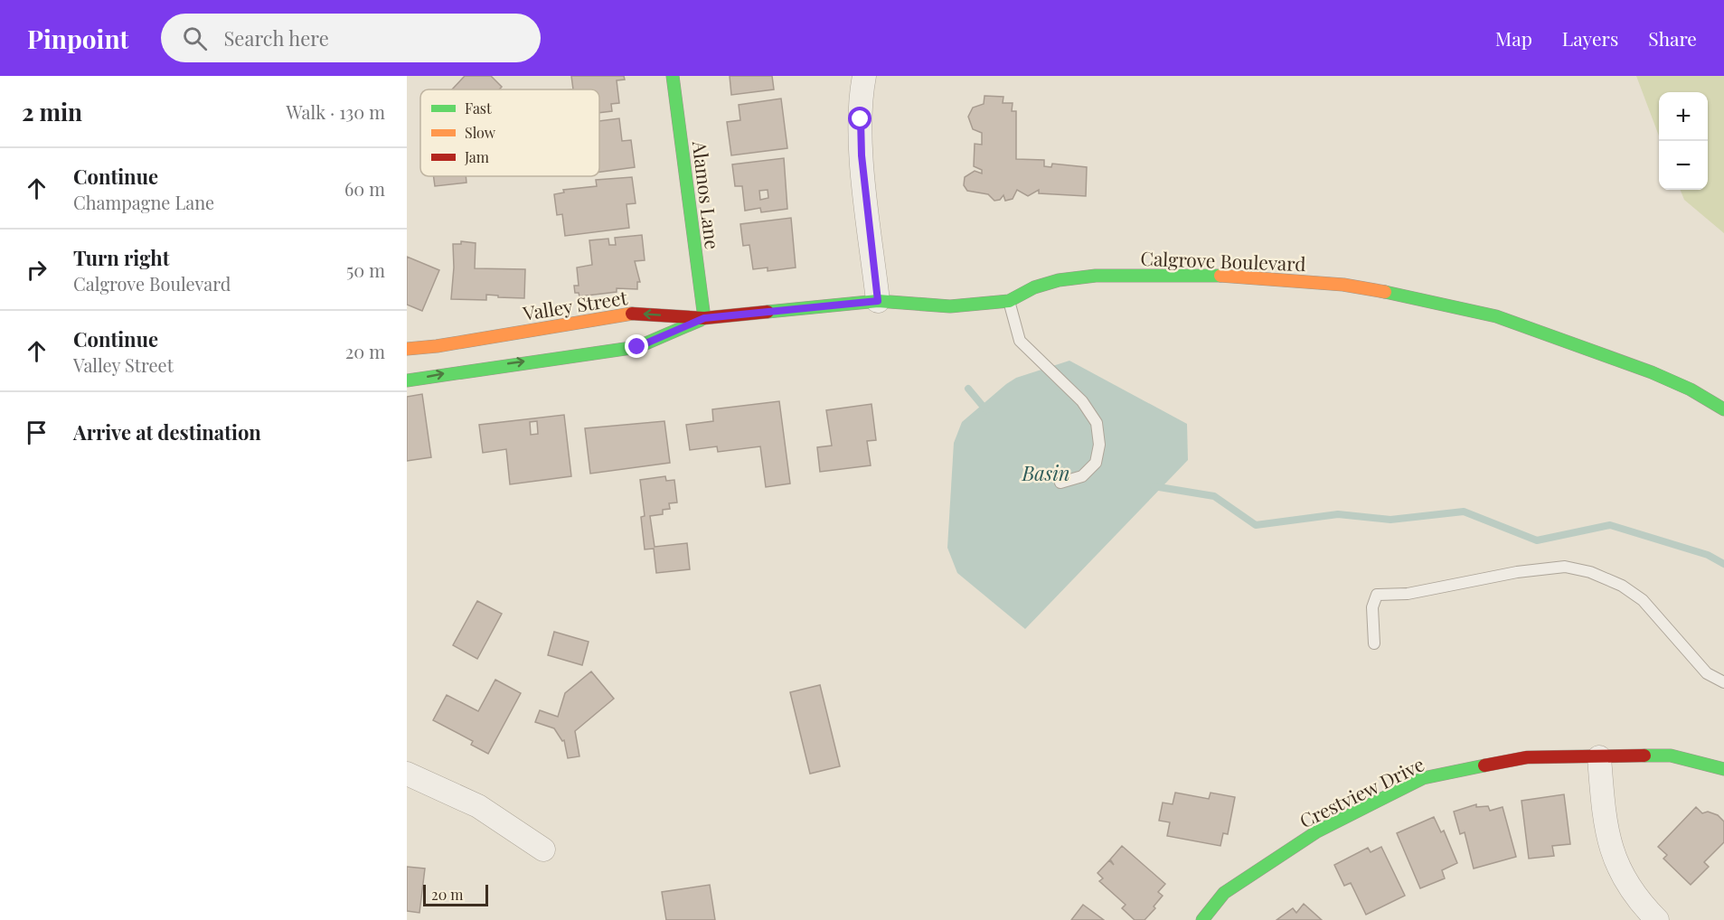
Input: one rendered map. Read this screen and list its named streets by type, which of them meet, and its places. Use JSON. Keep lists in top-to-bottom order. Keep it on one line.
{"streets":{"street":["Alamos Lane","Calgrove Boulevard","Valley Street","Crestview Drive"]},"crossings":[["Alamos Lane","Calgrove Boulevard"],["Alamos Lane","Valley Street"],["Calgrove Boulevard","Valley Street"]],"water":["Basin"],"legend":["Fast","Slow","Jam"],"scale_bar":"20 m","page":{"header":"Pinpoint","search":"Search here","nav":["Map","Layers","Share"],"heading":["2 min","Walk · 130 m"],"map_buttons":["+","−"],"list":[["Continue","Champagne Lane","60 m"],["Turn right","Calgrove Boulevard","50 m"],["Continue","Valley Street","20 m"],"Arrive at destination"],"scale":"20 m"}}
